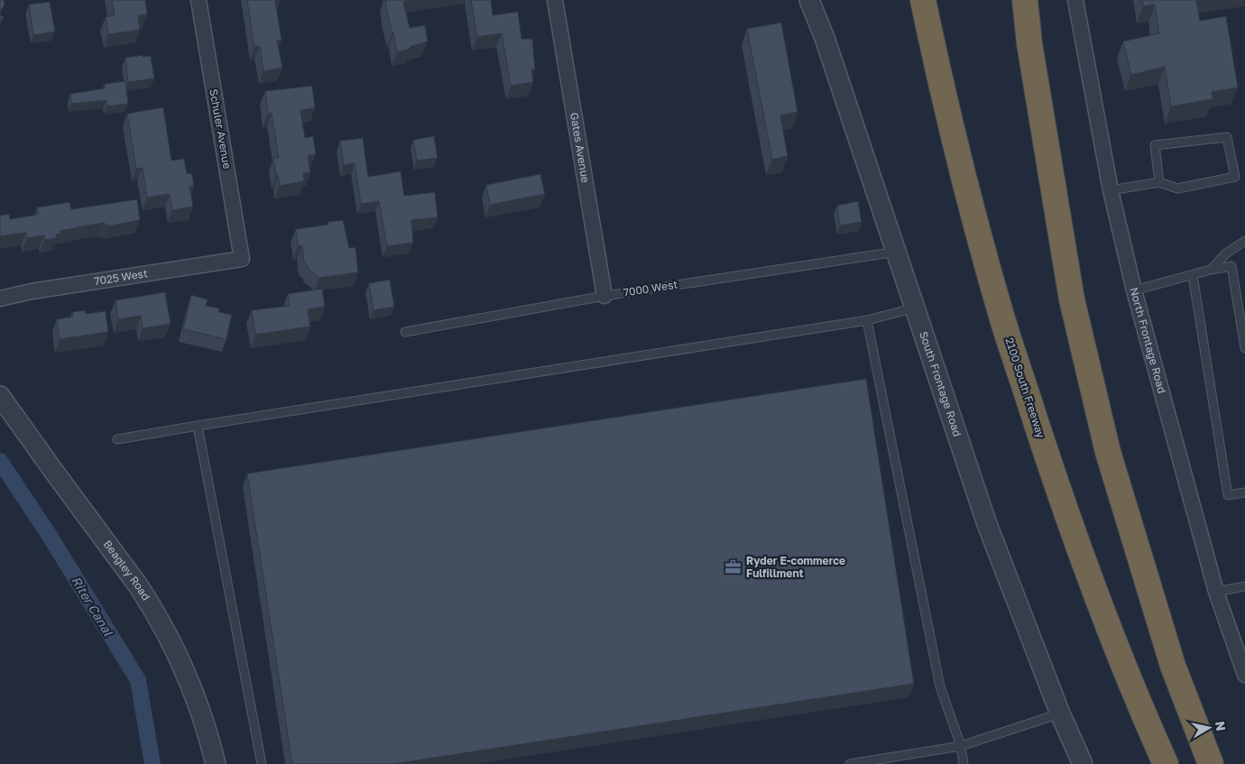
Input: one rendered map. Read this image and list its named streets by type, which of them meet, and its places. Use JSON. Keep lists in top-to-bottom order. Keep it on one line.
{"streets":{"highway":["2100 South Freeway"],"street":["Schuler Avenue","Gates Avenue","7025 West","North Frontage Road","South Frontage Road","Beagley Road"],"lane":["7000 West"]},"crossings":[["Schuler Avenue","7025 West"],["Gates Avenue","7000 West"],["7000 West","South Frontage Road"]],"water":["Riter Canal"],"places":{"office":["Ryder E-commerce Fulfillment"]},"north":"right"}
